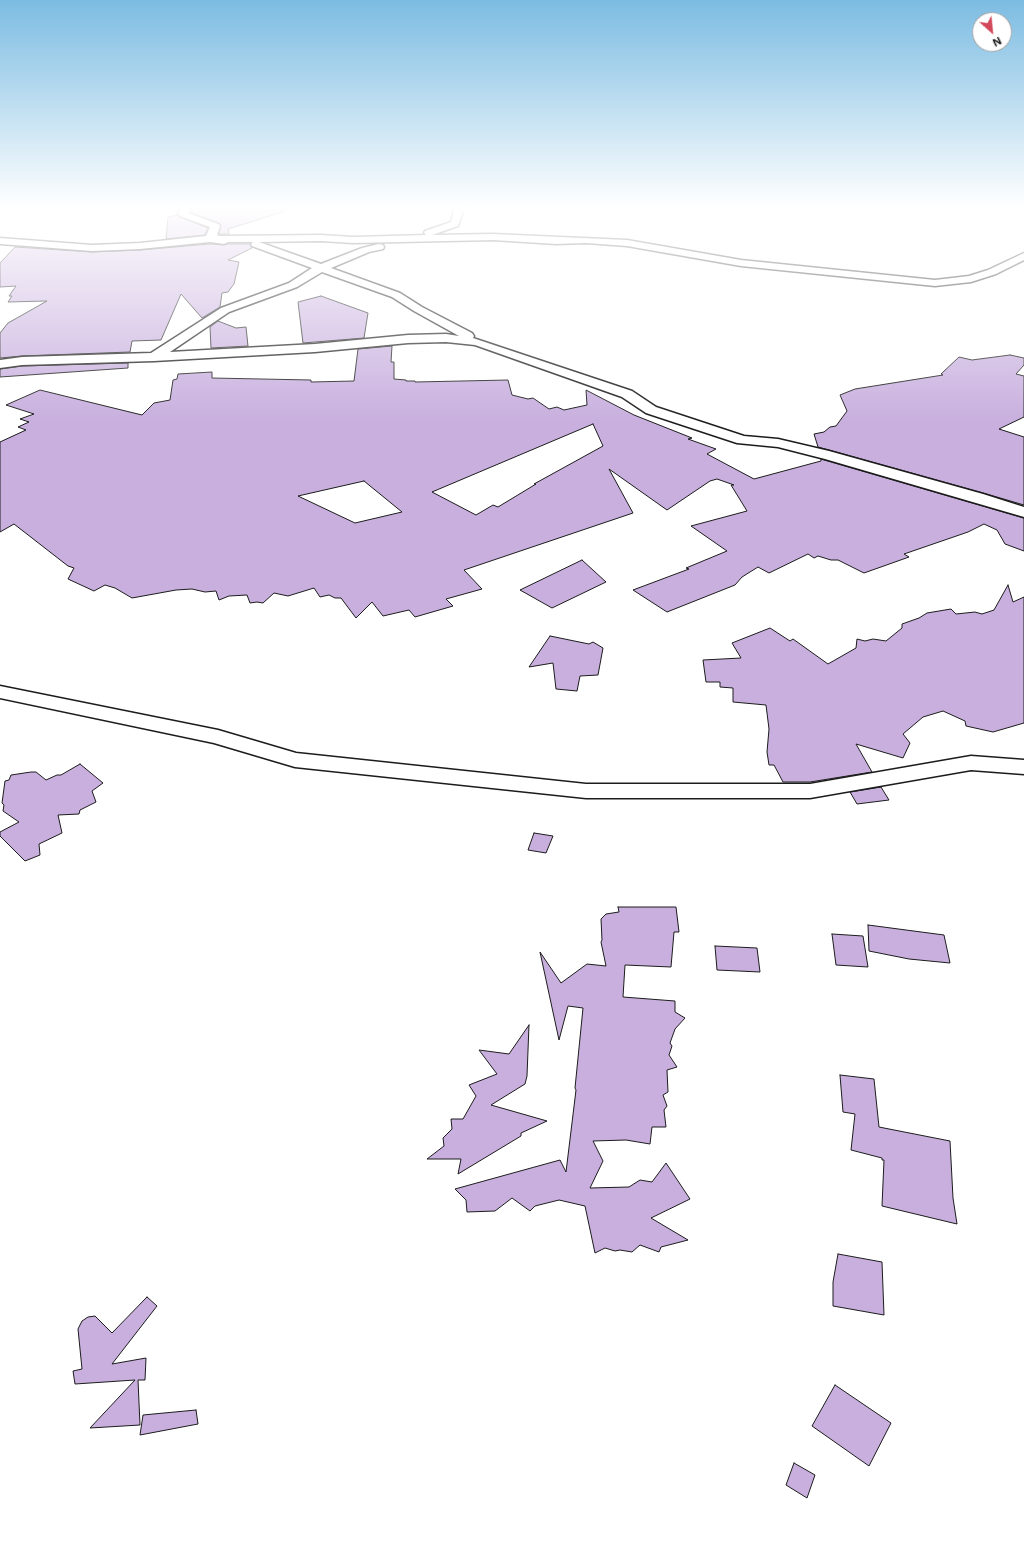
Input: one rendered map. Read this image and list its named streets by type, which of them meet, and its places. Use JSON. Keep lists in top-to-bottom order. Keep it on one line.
{"north":"bottom right"}
